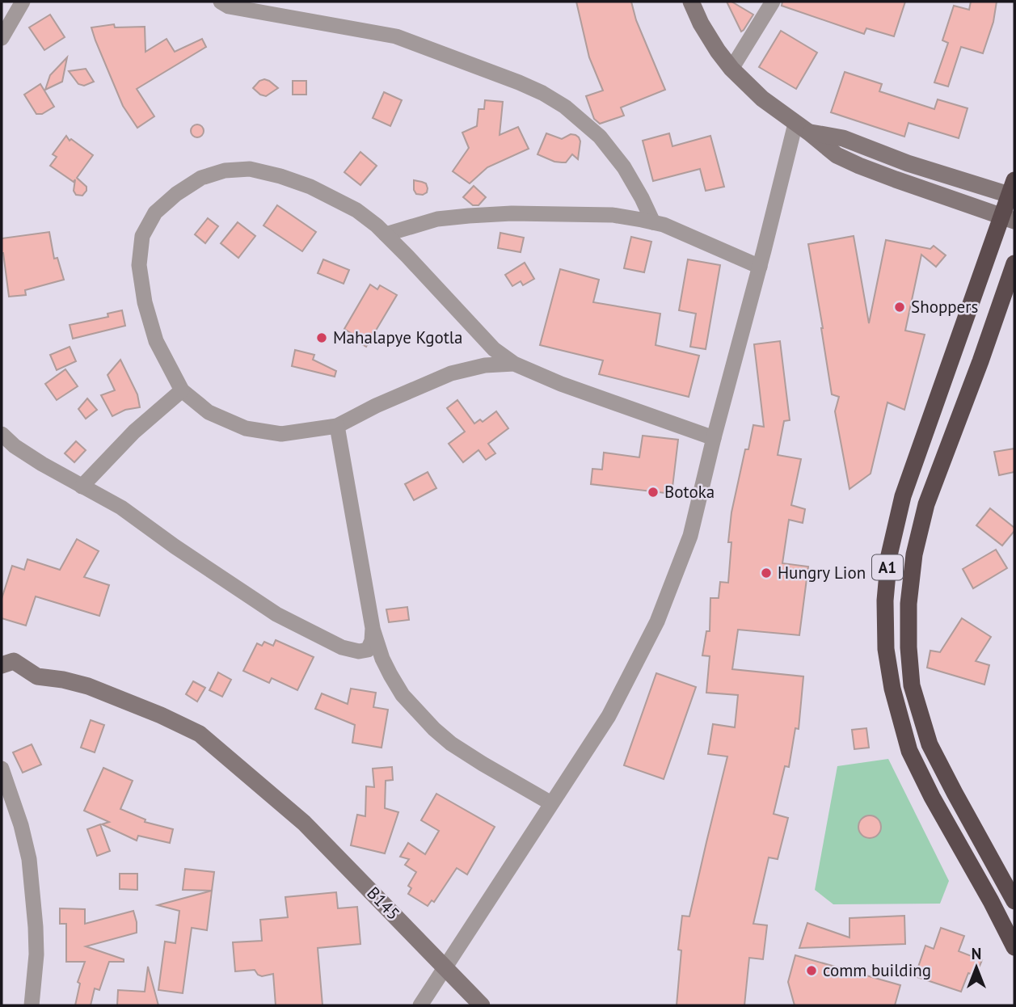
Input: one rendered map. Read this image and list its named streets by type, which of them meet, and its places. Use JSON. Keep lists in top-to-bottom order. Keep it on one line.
{"streets":{"highway":["A1"],"main road":["B145"]},"places":["Shoppers","Mahalapye Kgotla","Botoka","Hungry Lion","comm building"],"north":"top"}
